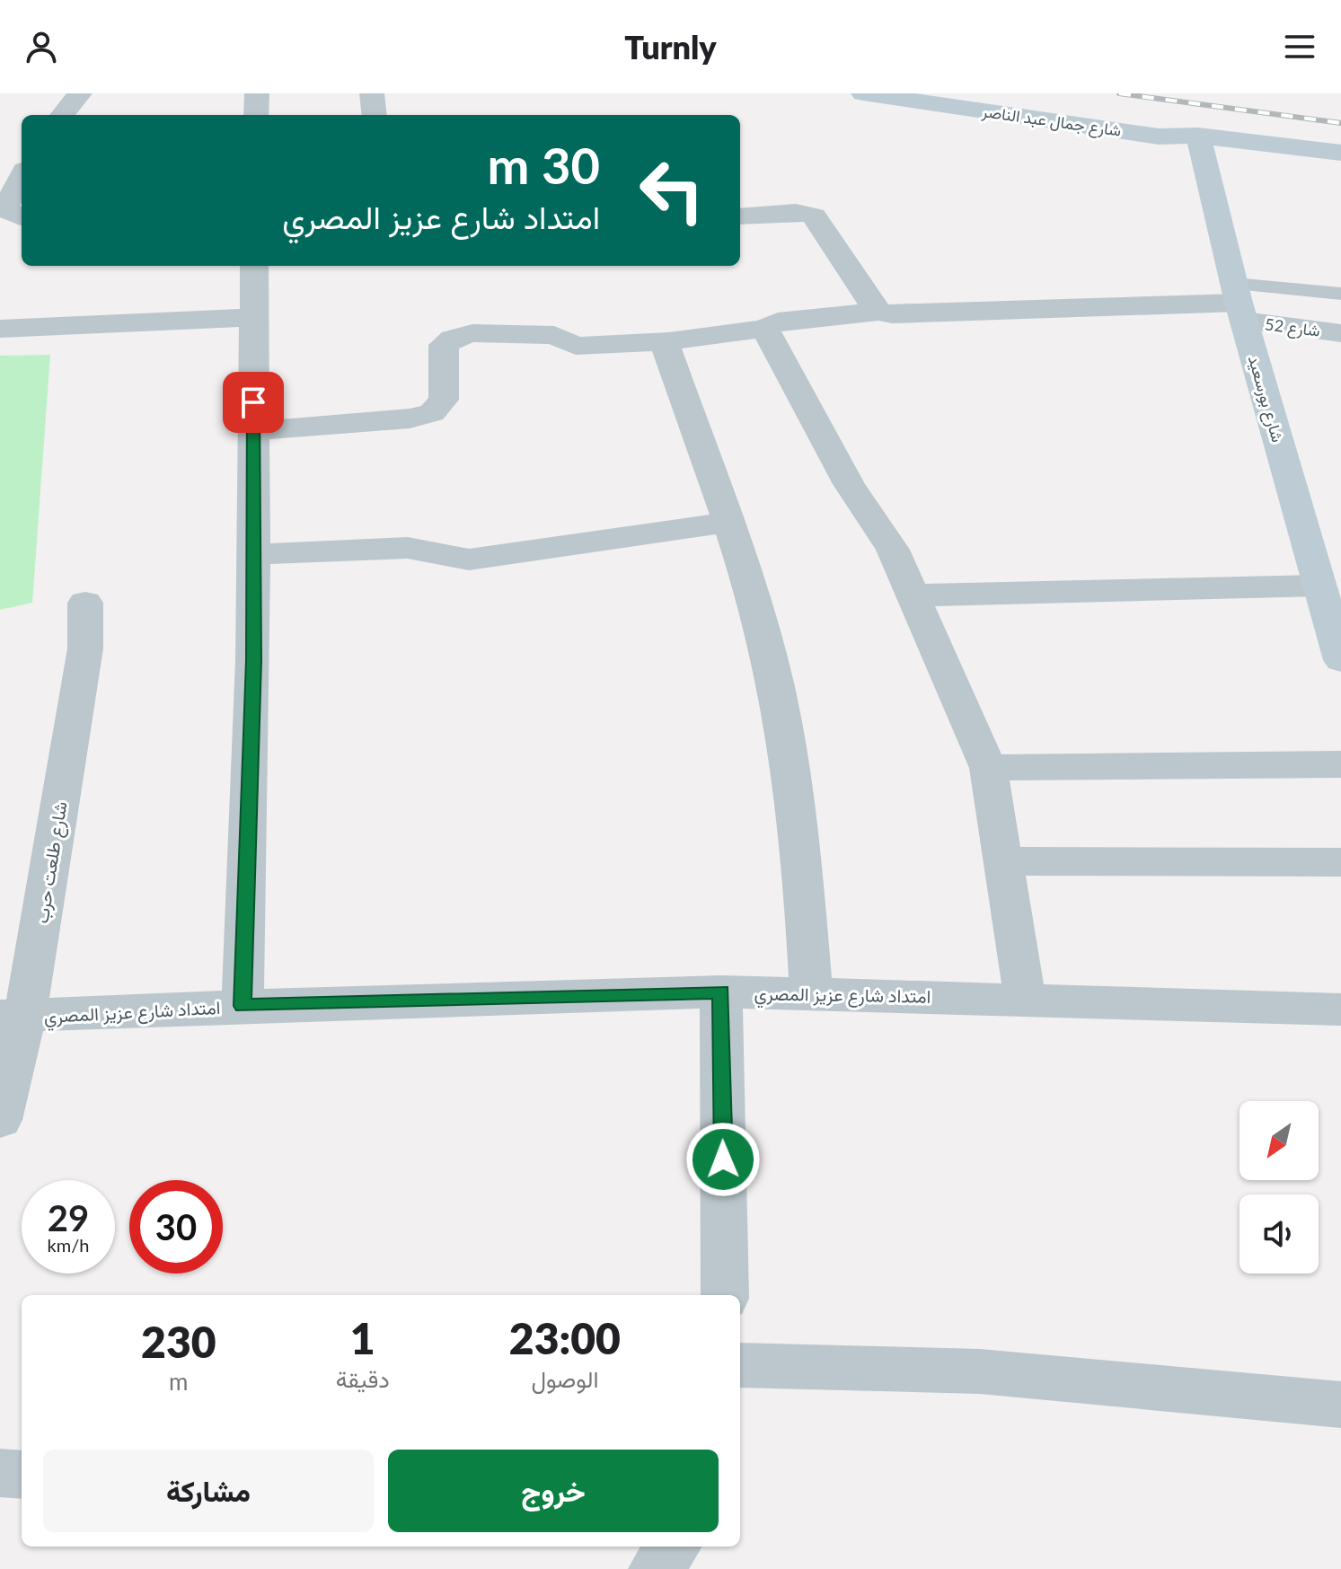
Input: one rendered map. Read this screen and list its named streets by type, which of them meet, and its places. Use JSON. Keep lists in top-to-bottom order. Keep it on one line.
{"streets":{"street":["شارع جمال عبد الناصر","شارع 52","شارع بورسعيد","شارع طلعت حرب","امتداد شارع عزيز المصري"]},"crossings":[["شارع جمال عبد الناصر","شارع بورسعيد"],["شارع 52","شارع بورسعيد"],["شارع طلعت حرب","امتداد شارع عزيز المصري"]],"north":"bottom left","page":{"header":"Turnly","turn":["30 m","امتداد شارع عزيز المصري"],"speed":"29 km/h","limit":"30","eta":["23:00","الوصول","1","دقيقة","230","m"],"buttons":["خروج","مشاركة"]}}
